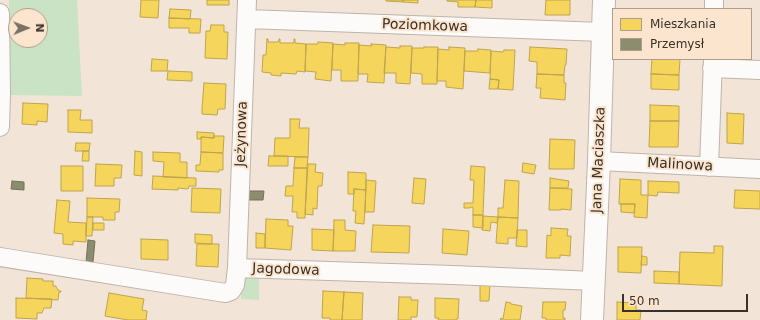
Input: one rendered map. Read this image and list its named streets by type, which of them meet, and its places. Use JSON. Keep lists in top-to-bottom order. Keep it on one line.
{"streets":{"street":["Poziomkowa","Jeżynowa","Jana Maciaszka","Malinowa","Jagodowa"]},"crossings":[["Poziomkowa","Jeżynowa"],["Poziomkowa","Jana Maciaszka"],["Jeżynowa","Jagodowa"],["Jana Maciaszka","Malinowa"],["Jana Maciaszka","Jagodowa"]],"legend":["Mieszkania","Przemysł"],"scale_bar":"50 m","north":"right"}
